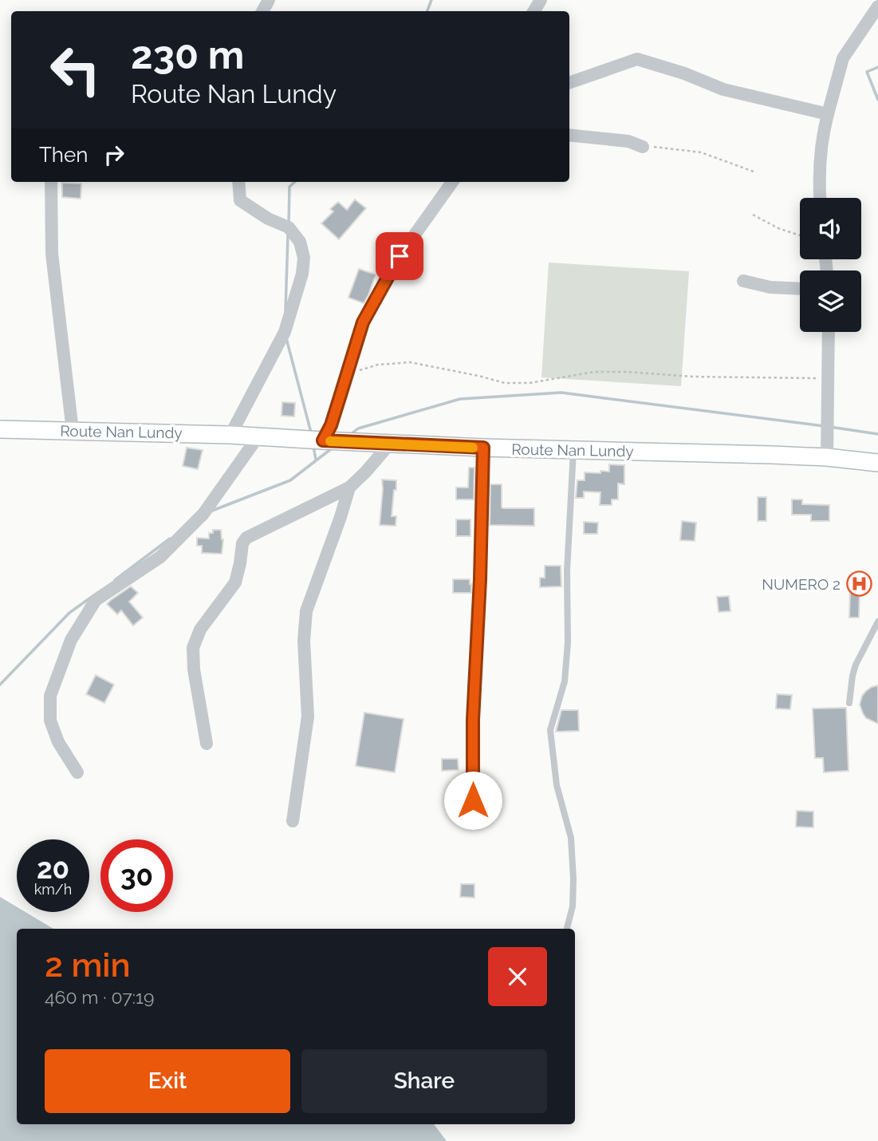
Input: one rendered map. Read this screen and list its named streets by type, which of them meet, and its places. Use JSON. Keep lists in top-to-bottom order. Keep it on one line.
{"streets":{"main road":["Route Nan Lundy"]},"places":{"hospital":["NUMERO 2"]},"page":{"turn":["230 m","Route Nan Lundy"],"then":"Then","speed":"20 km/h","limit":"30","heading":["2 min","460 m · 07:19"],"buttons":["Exit","Share"]}}
